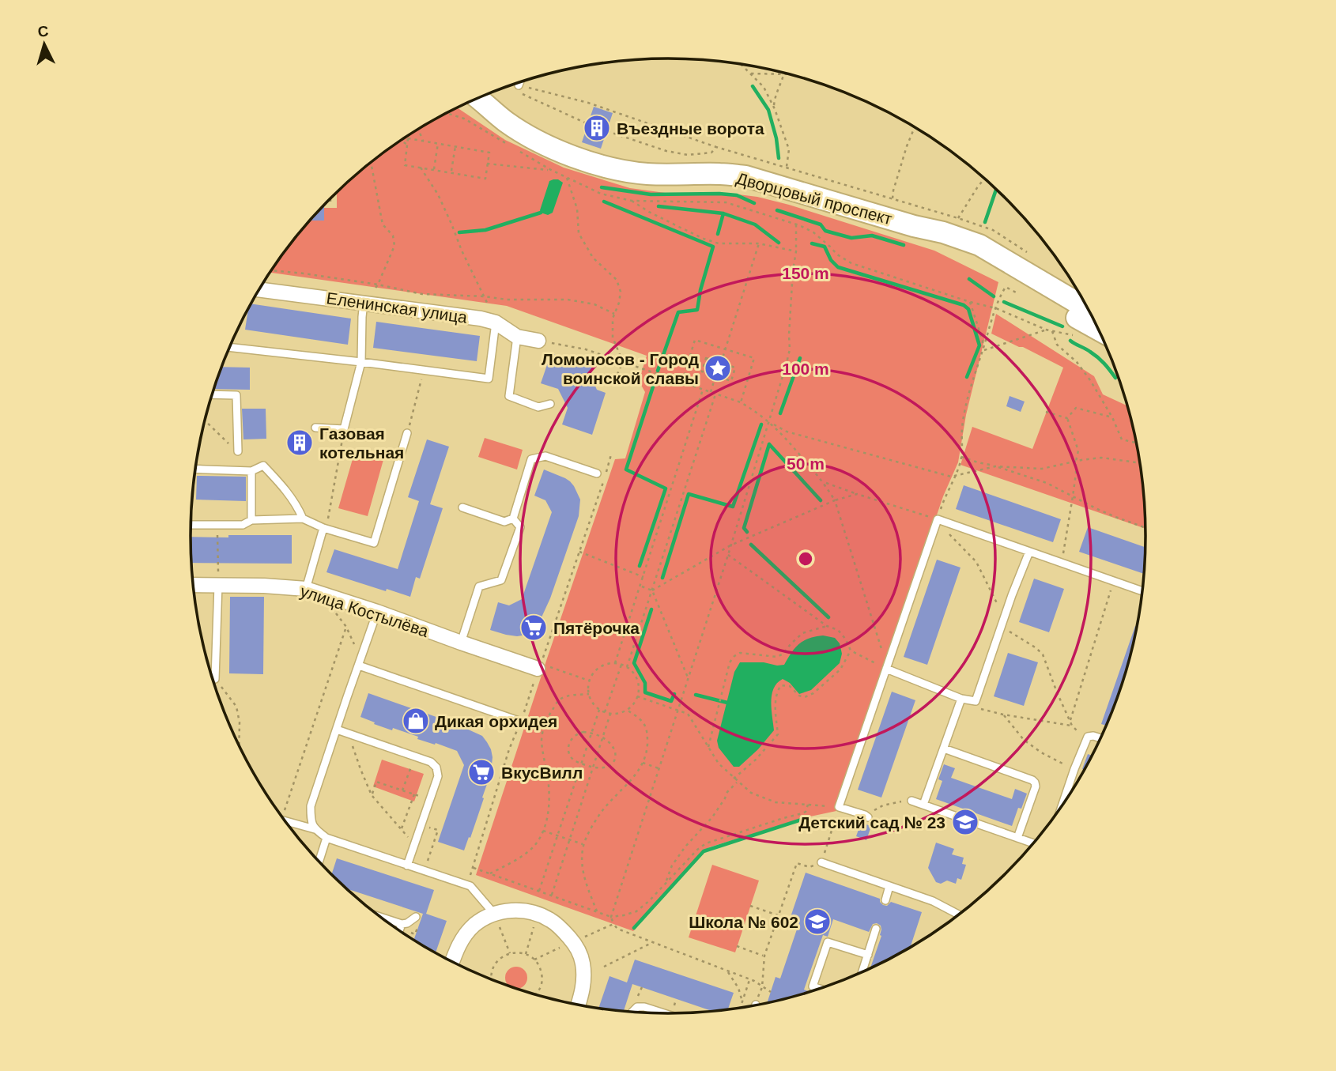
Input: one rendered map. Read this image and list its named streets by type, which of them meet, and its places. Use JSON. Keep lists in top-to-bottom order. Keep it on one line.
{"streets":{"main road":["Дворцовый проспект"],"street":["Еленинская улица","улица Костылёва"]},"places":{"building":["Въездные ворота","Газовая котельная"],"place":["Ломоносов - Город воинской славы"],"supermarket":["Пятёрочка","ВкусВилл"],"shop":["Дикая орхидея"],"school or university":["Детский сад № 23","Школа № 602"]},"north":"top","rings":["150 m","100 m","50 m"]}
